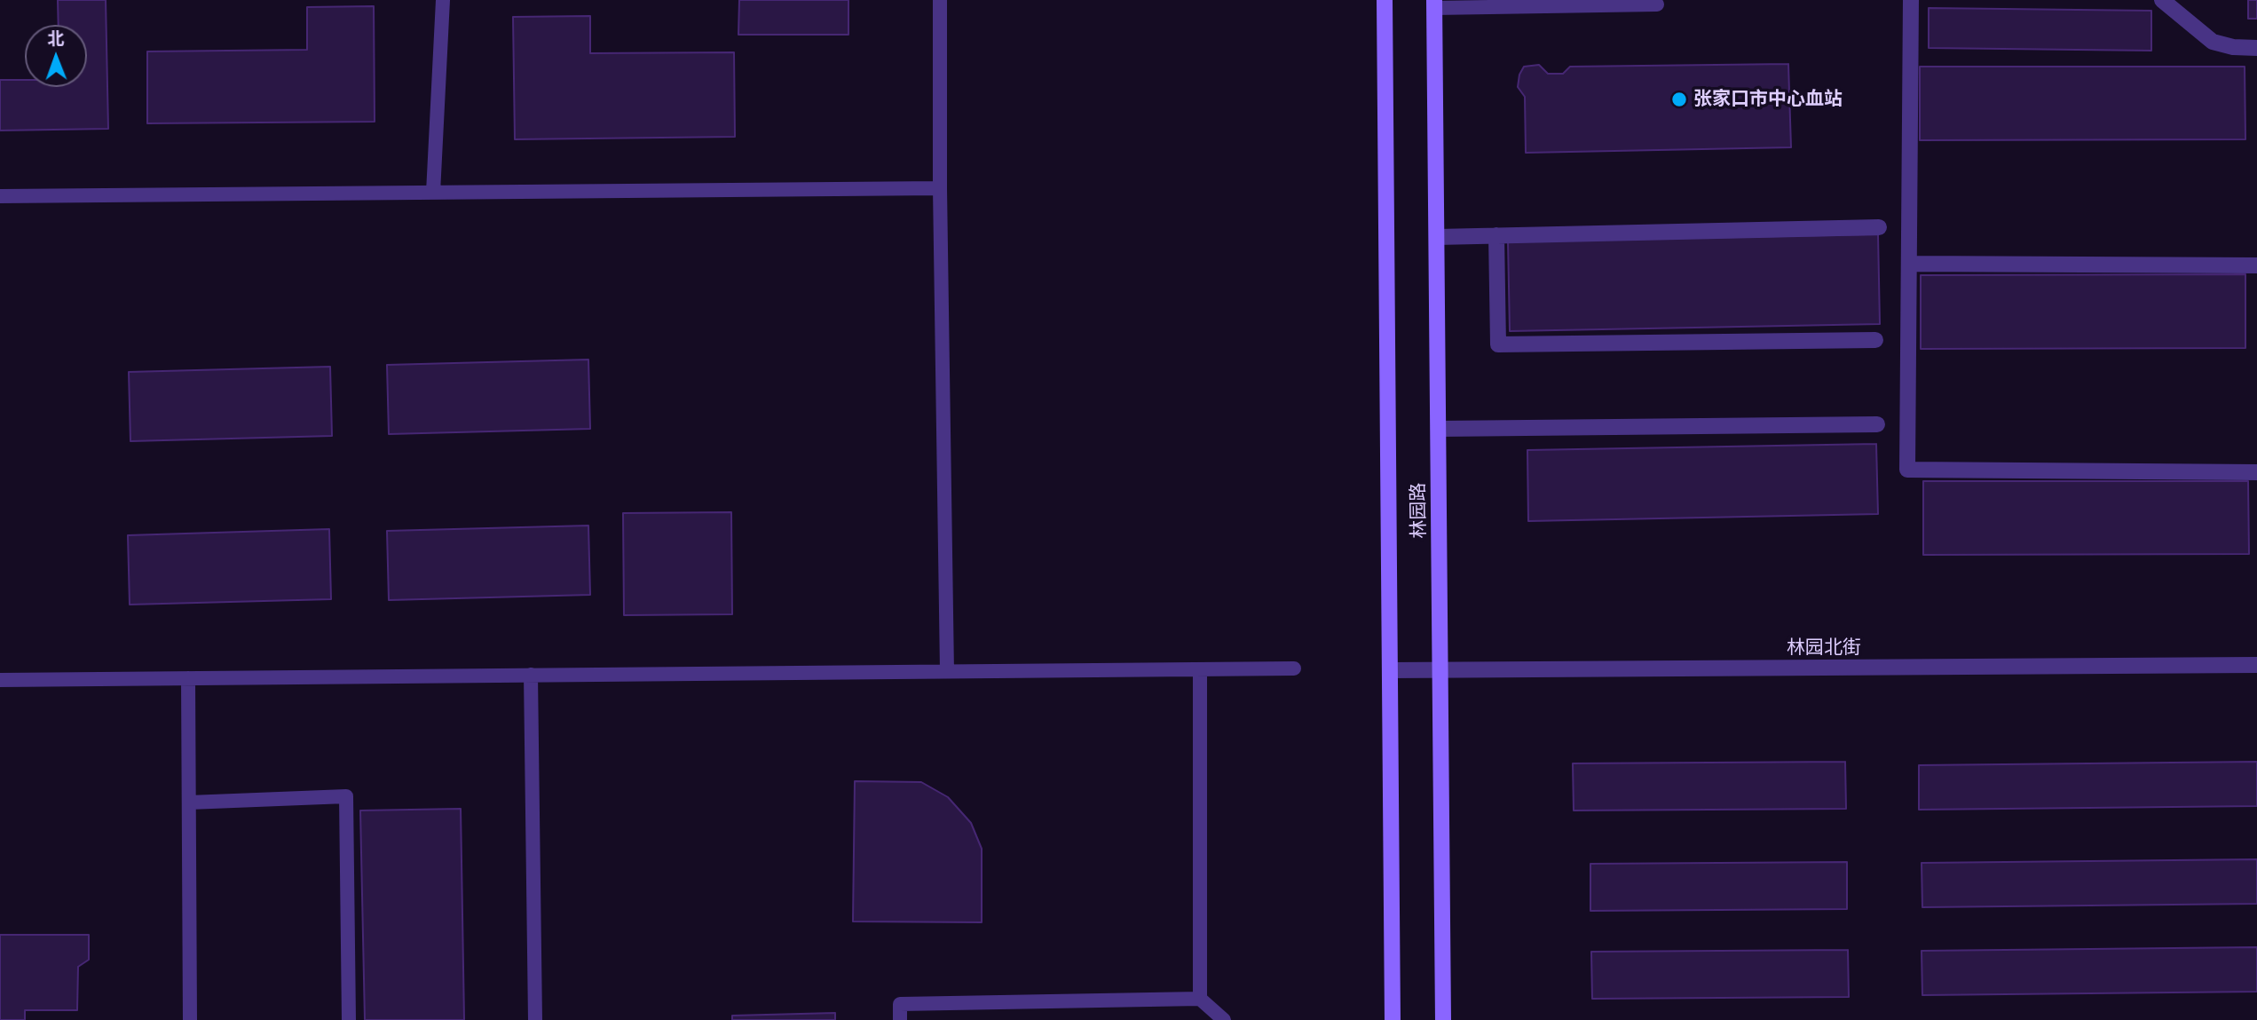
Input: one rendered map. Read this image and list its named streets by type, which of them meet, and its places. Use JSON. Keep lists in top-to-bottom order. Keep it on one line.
{"streets":{"main road":["林园路"],"street":["林园北街"]},"crossings":[["林园路","林园北街"]],"places":["张家口市中心血站"],"north":"top"}
